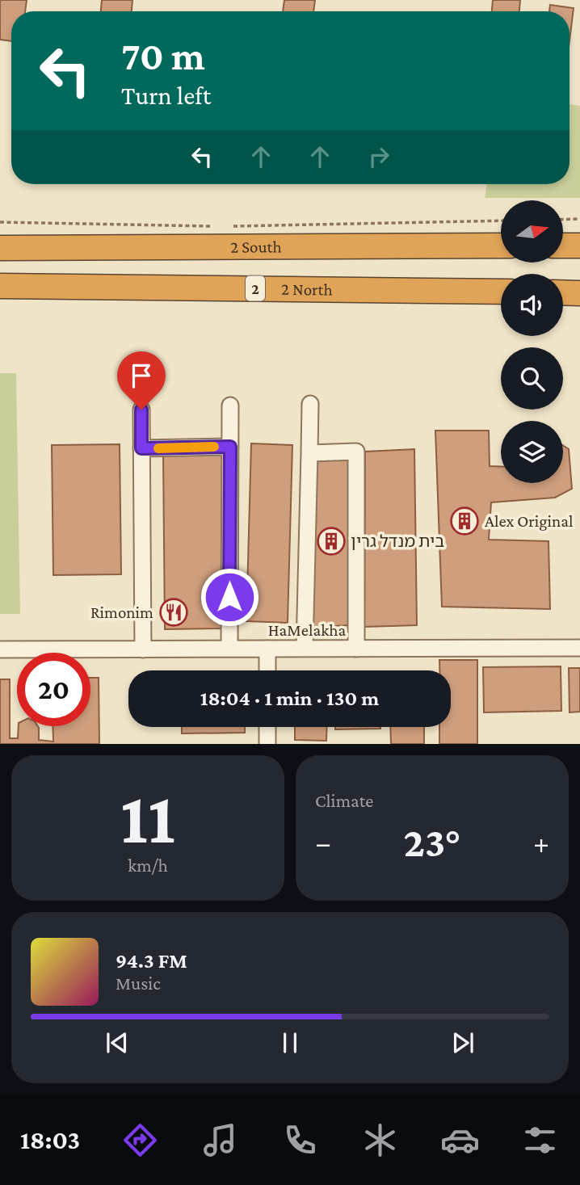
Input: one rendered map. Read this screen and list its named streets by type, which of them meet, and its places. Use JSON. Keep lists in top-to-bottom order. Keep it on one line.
{"streets":{"highway":["2 South","2","2 North"],"street":["HaMelakha"]},"places":{"building":["Alex Original","בית מנדל גרין"],"restaurant":["Rimonim"]},"north":"right","page":{"turn":["70 m","Turn left"],"limit":"20","trip":"18:04 · 1 min · 130 m","tile":[["11","km/h"],"Climate"],"heat":["−","23°","+"],"song":["94.3 FM","Music"],"tabs":"18:03"}}
